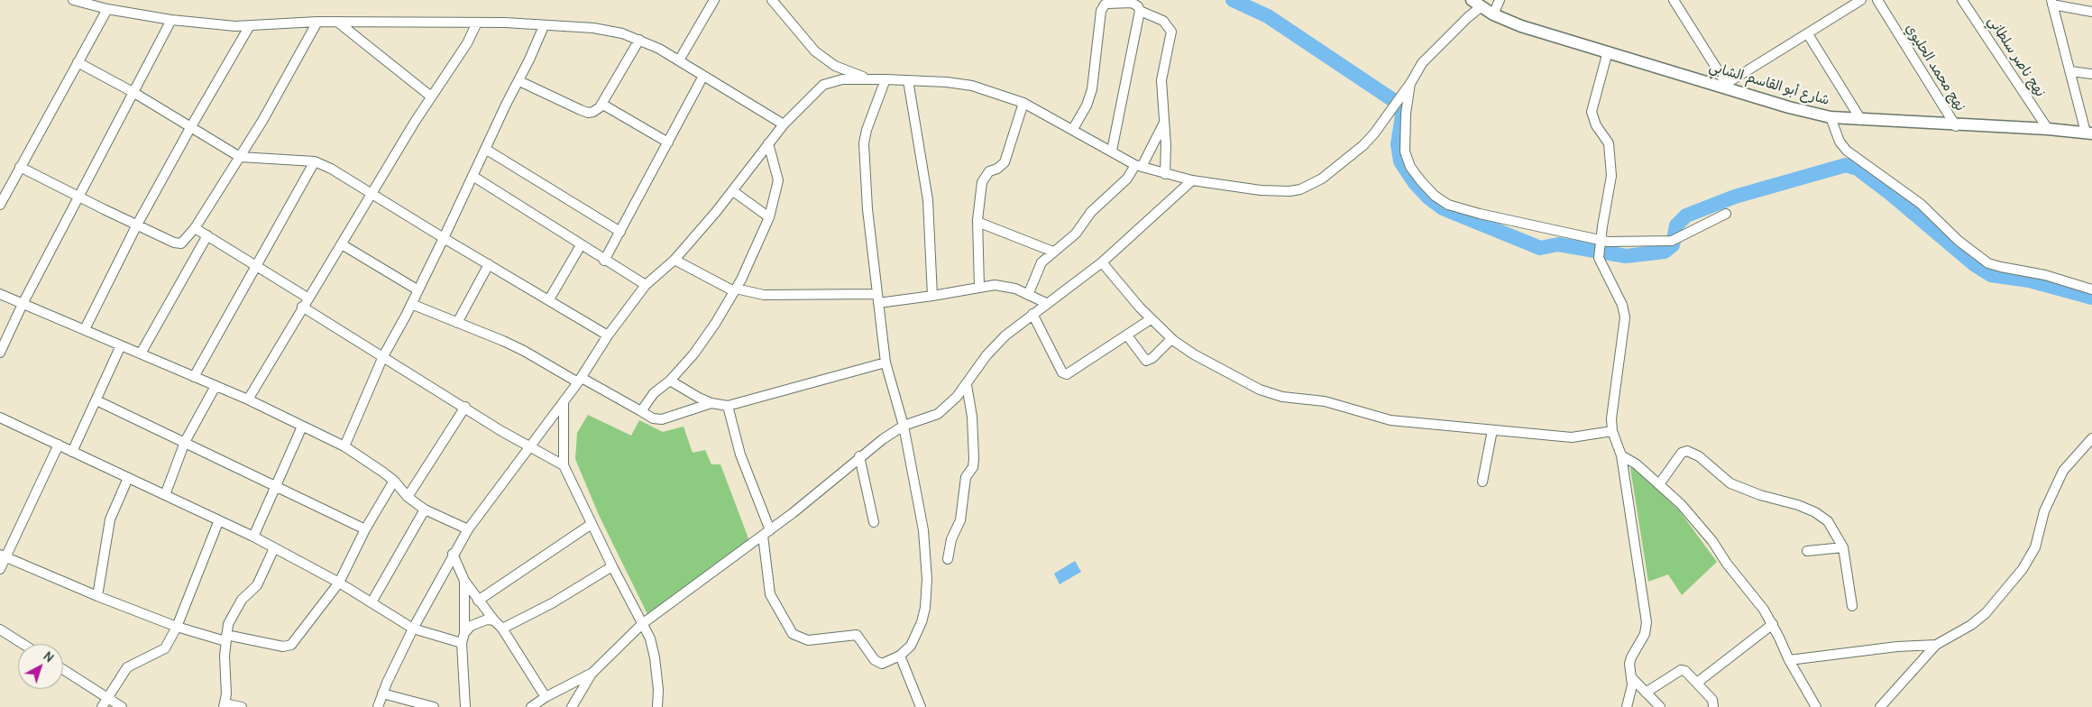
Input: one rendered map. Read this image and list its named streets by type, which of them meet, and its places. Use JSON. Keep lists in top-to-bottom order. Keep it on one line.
{"streets":{"main road":["شارع أبو القاسم الشابي"],"street":["نهج ناصر سلطاني","نهج محمد الحليوي"]},"crossings":[["نهج ناصر سلطاني","شارع أبو القاسم الشابي"],["نهج محمد الحليوي","شارع أبو القاسم الشابي"]],"north":"top right"}
